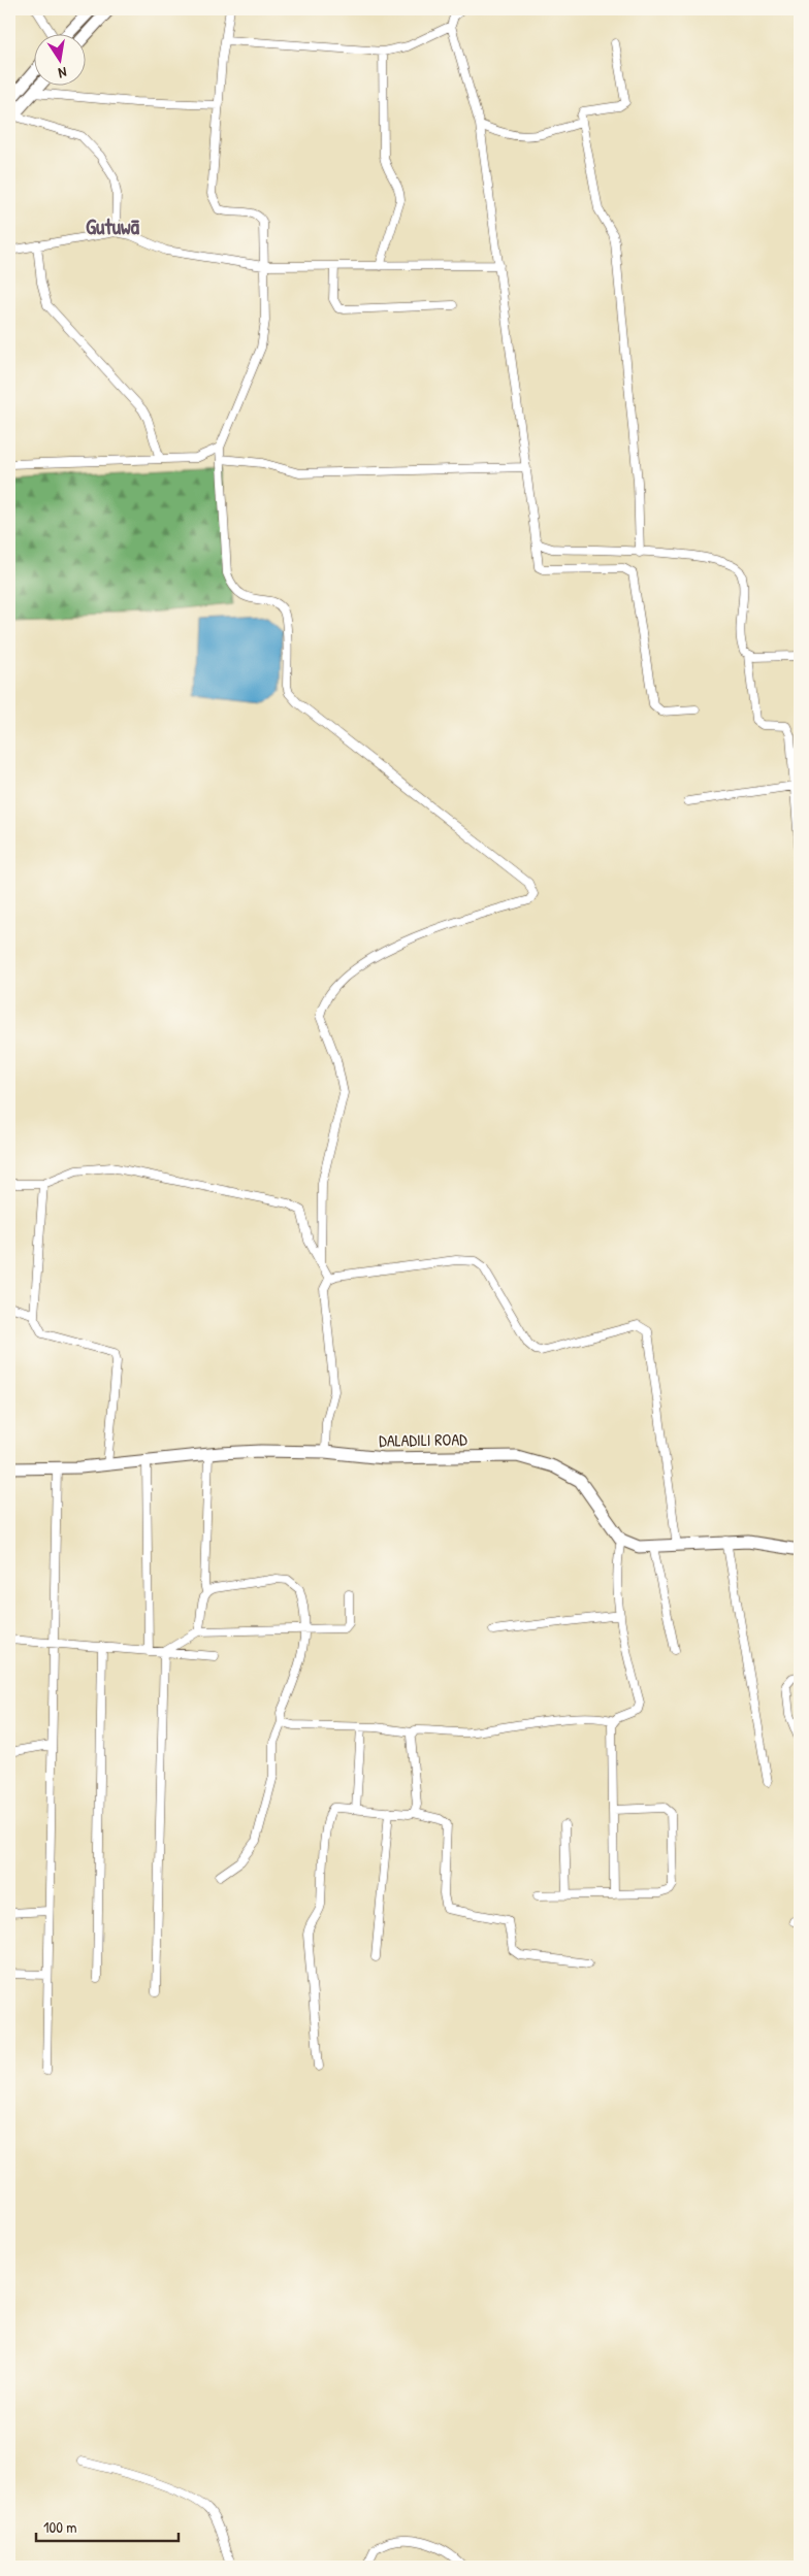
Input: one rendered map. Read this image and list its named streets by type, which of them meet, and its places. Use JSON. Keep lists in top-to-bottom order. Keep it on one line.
{"streets":{"main road":["DALADILI ROAD"]},"districts":["Gutuwā"],"scale_bar":"100 m","north":"bottom"}
